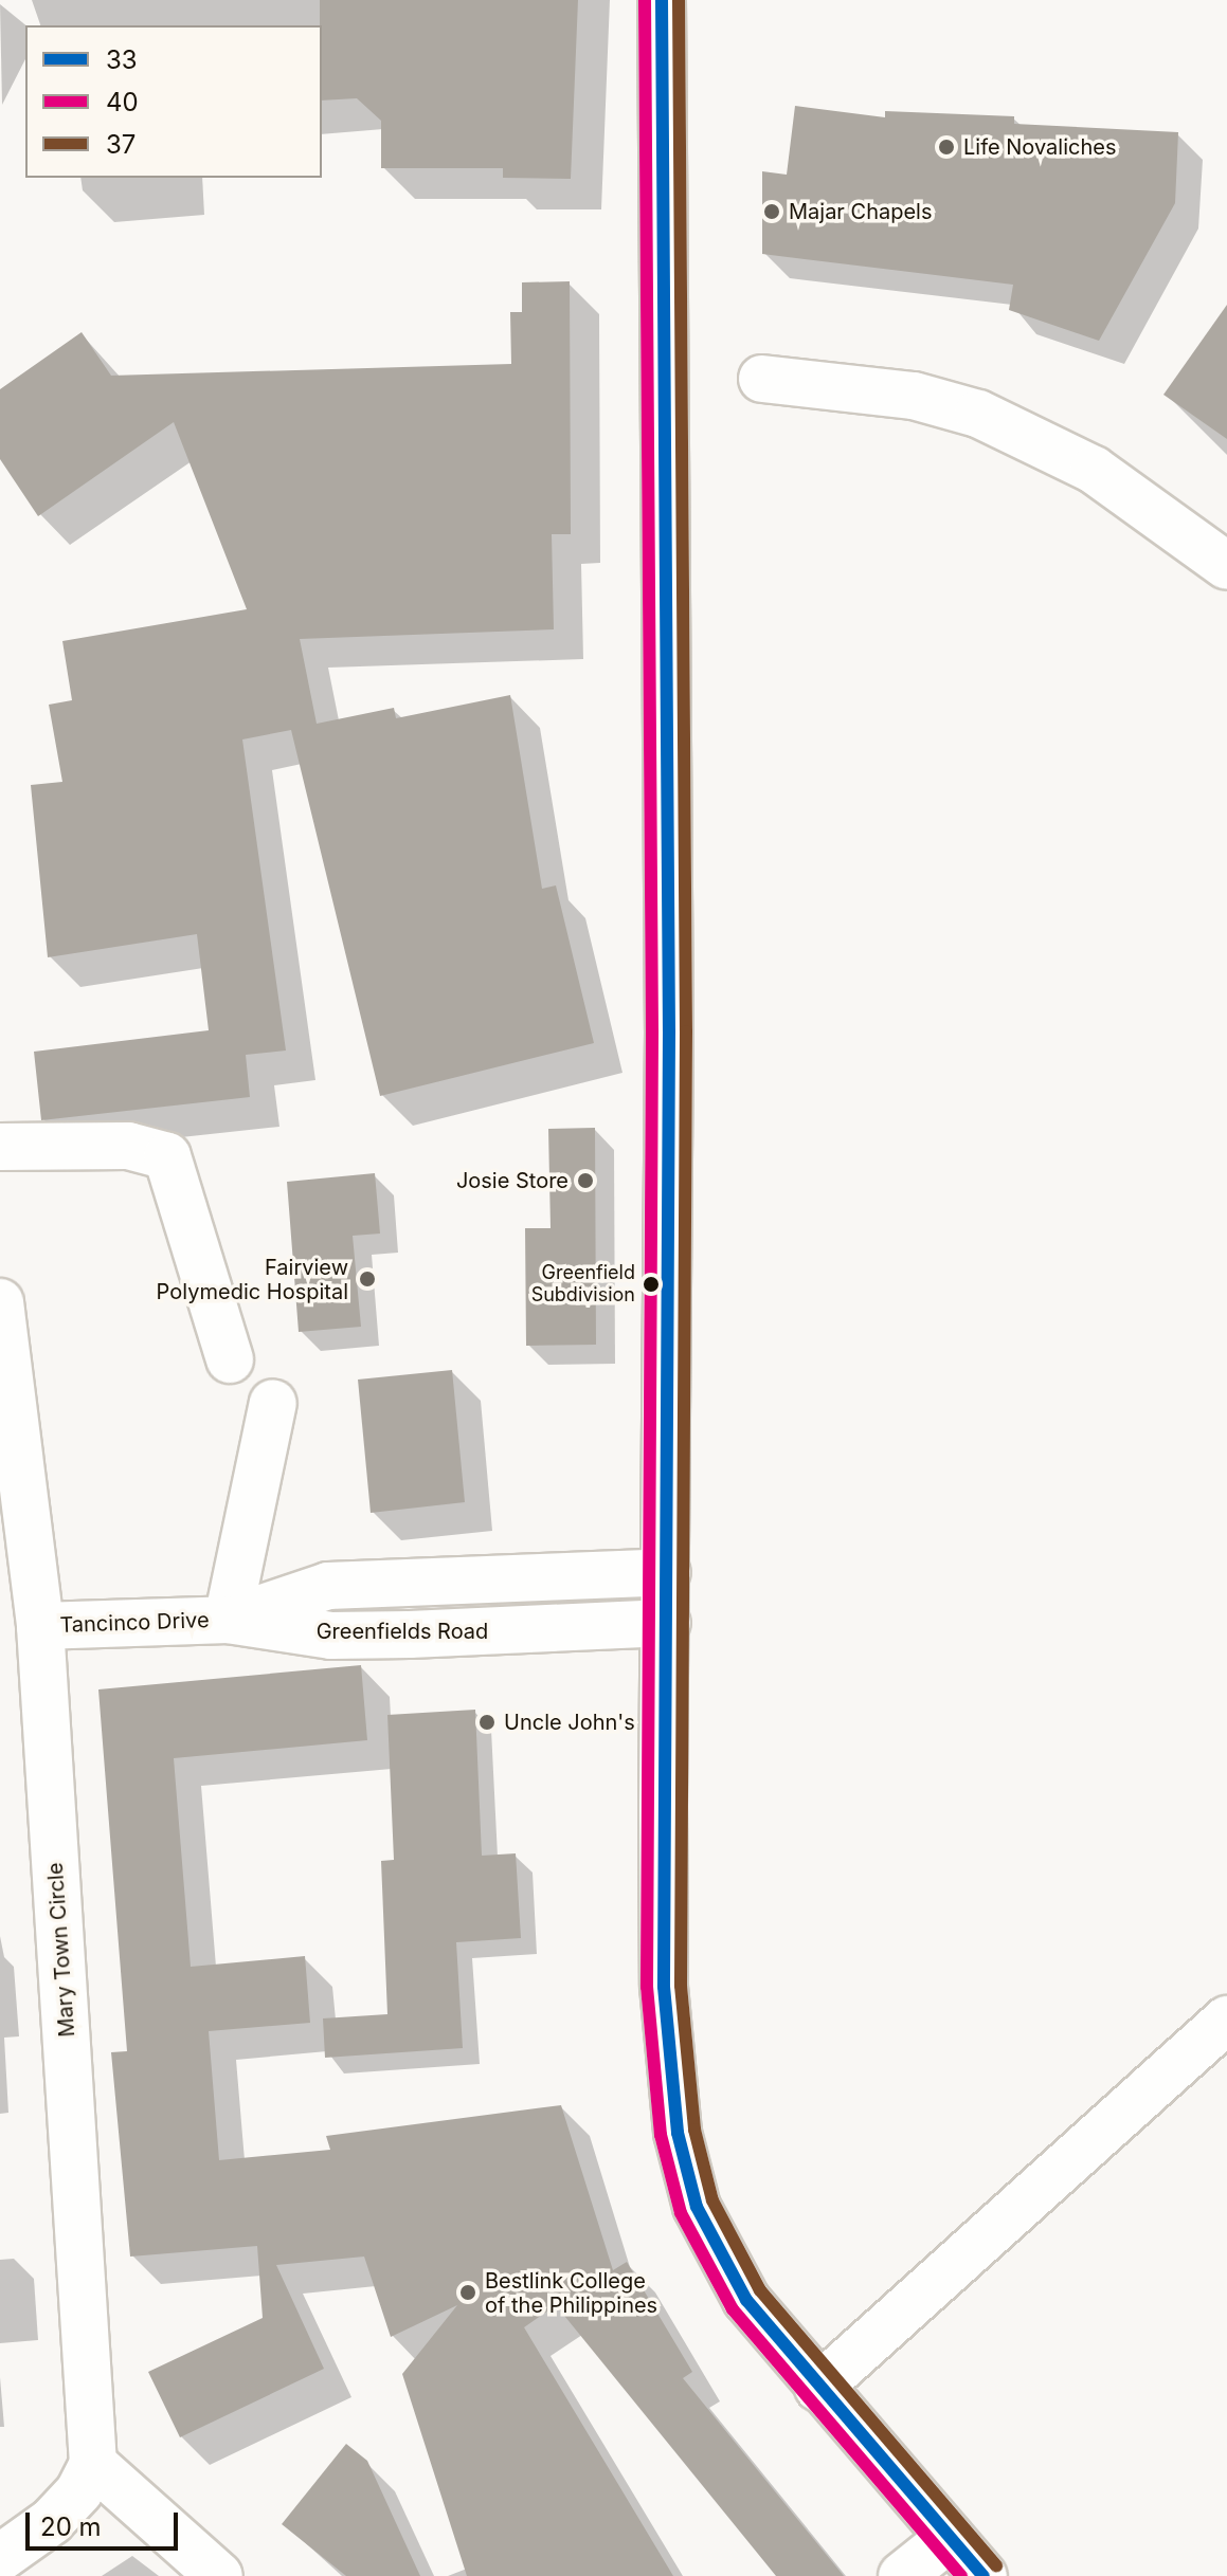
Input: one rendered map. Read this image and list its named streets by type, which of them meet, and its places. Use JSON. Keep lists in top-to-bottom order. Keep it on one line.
{"streets":{"main road":["Tancinco Drive","Greenfields Road","Mary Town Circle"]},"crossings":[["Tancinco Drive","Greenfields Road"],["Tancinco Drive","Mary Town Circle"]],"places":["Life Novaliches","Majar Chapels","Josie Store","Fairview Polymedic Hospital","Greenfield Subdivision","Uncle John's","Bestlink College of the Philippines"],"lines":["transit line 33","transit line 40","transit line 37"],"legend":["33","40","37"],"scale_bar":"20 m"}
